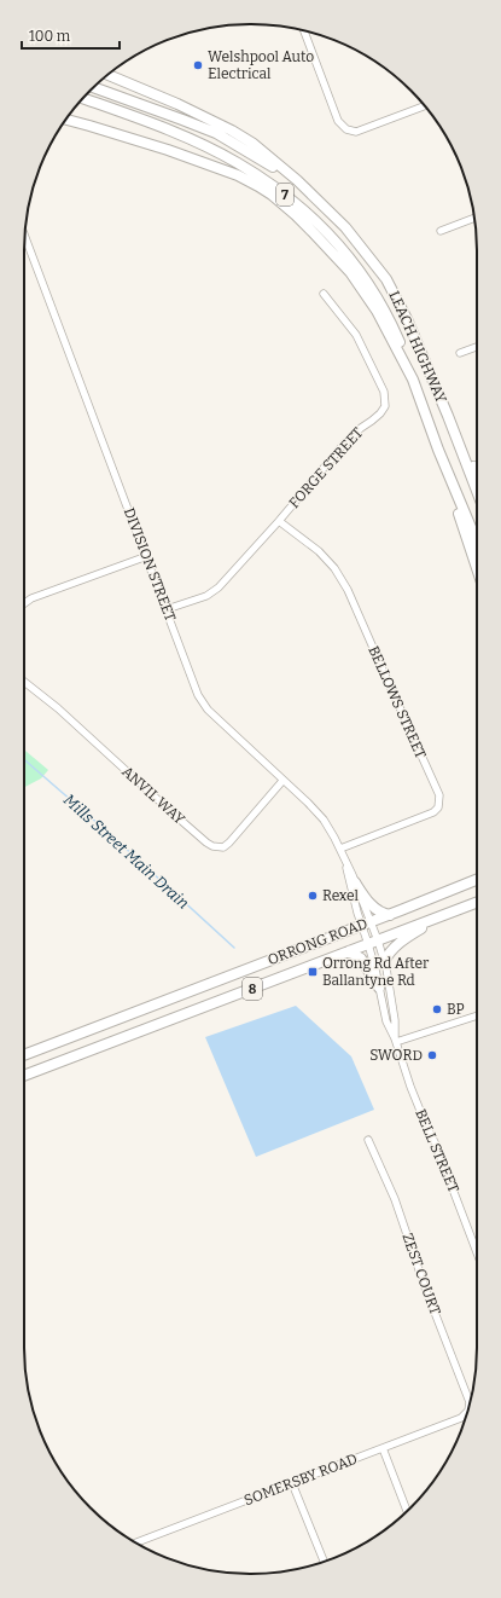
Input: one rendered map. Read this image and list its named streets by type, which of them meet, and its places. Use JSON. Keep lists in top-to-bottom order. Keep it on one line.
{"streets":{"highway":["7","LEACH HIGHWAY","ORRONG ROAD","8"],"street":["FORGE STREET","DIVISION STREET","BELLOWS STREET","ANVIL WAY","BELL STREET","ZEST COURT","SOMERSBY ROAD"]},"crossings":[["7","LEACH HIGHWAY"],["FORGE STREET","DIVISION STREET"],["FORGE STREET","BELLOWS STREET"],["DIVISION STREET","BELLOWS STREET"],["DIVISION STREET","ANVIL WAY"],["DIVISION STREET","ORRONG ROAD"],["ORRONG ROAD","BELL STREET"]],"water":["Mills Street Main Drain"],"places":{"other":["Welshpool Auto Electrical","Rexel","BP","SWORD"],"transit":["Orrong Rd After Ballantyne Rd"]},"scale_bar":"100 m"}
